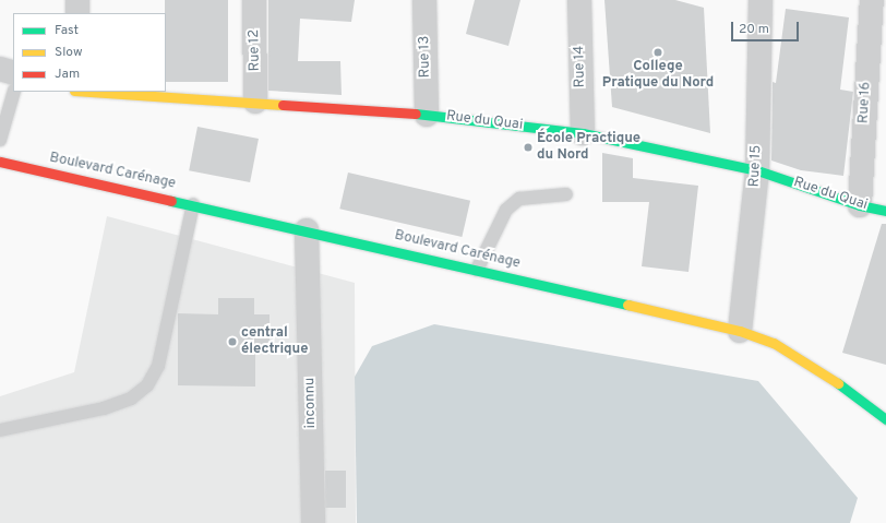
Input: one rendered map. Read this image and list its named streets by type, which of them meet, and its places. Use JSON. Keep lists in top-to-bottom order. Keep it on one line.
{"streets":{"street":["Rue 12","Rue 13","Rue 14","Rue 16","Rue du Quai","Rue 15","Boulevard Carénage","inconnu"]},"crossings":[["Rue 12","Rue du Quai"],["Rue 13","Rue du Quai"],["Rue 14","Rue du Quai"],["Rue 16","Rue du Quai"],["Rue du Quai","Rue 15"],["Rue 15","Boulevard Carénage"],["Boulevard Carénage","inconnu"]],"places":["College Pratique du Nord","École Practique du Nord","central électrique"],"legend":["Fast","Slow","Jam"],"scale_bar":"20 m"}
